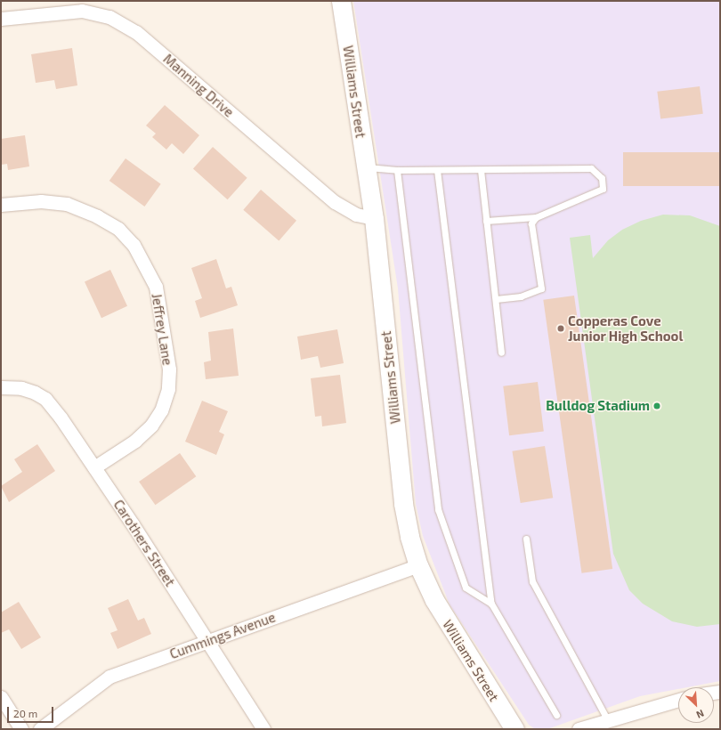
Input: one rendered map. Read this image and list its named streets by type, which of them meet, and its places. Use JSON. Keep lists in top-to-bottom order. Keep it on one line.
{"streets":{"street":["Manning Drive","Williams Street","Jeffrey Lane","Carothers Street","Cummings Avenue"]},"crossings":[["Manning Drive","Williams Street"],["Williams Street","Cummings Avenue"],["Jeffrey Lane","Carothers Street"],["Carothers Street","Cummings Avenue"]],"places":["Copperas Cove Junior High School","Bulldog Stadium"],"scale_bar":"20 m","north":"bottom right"}
